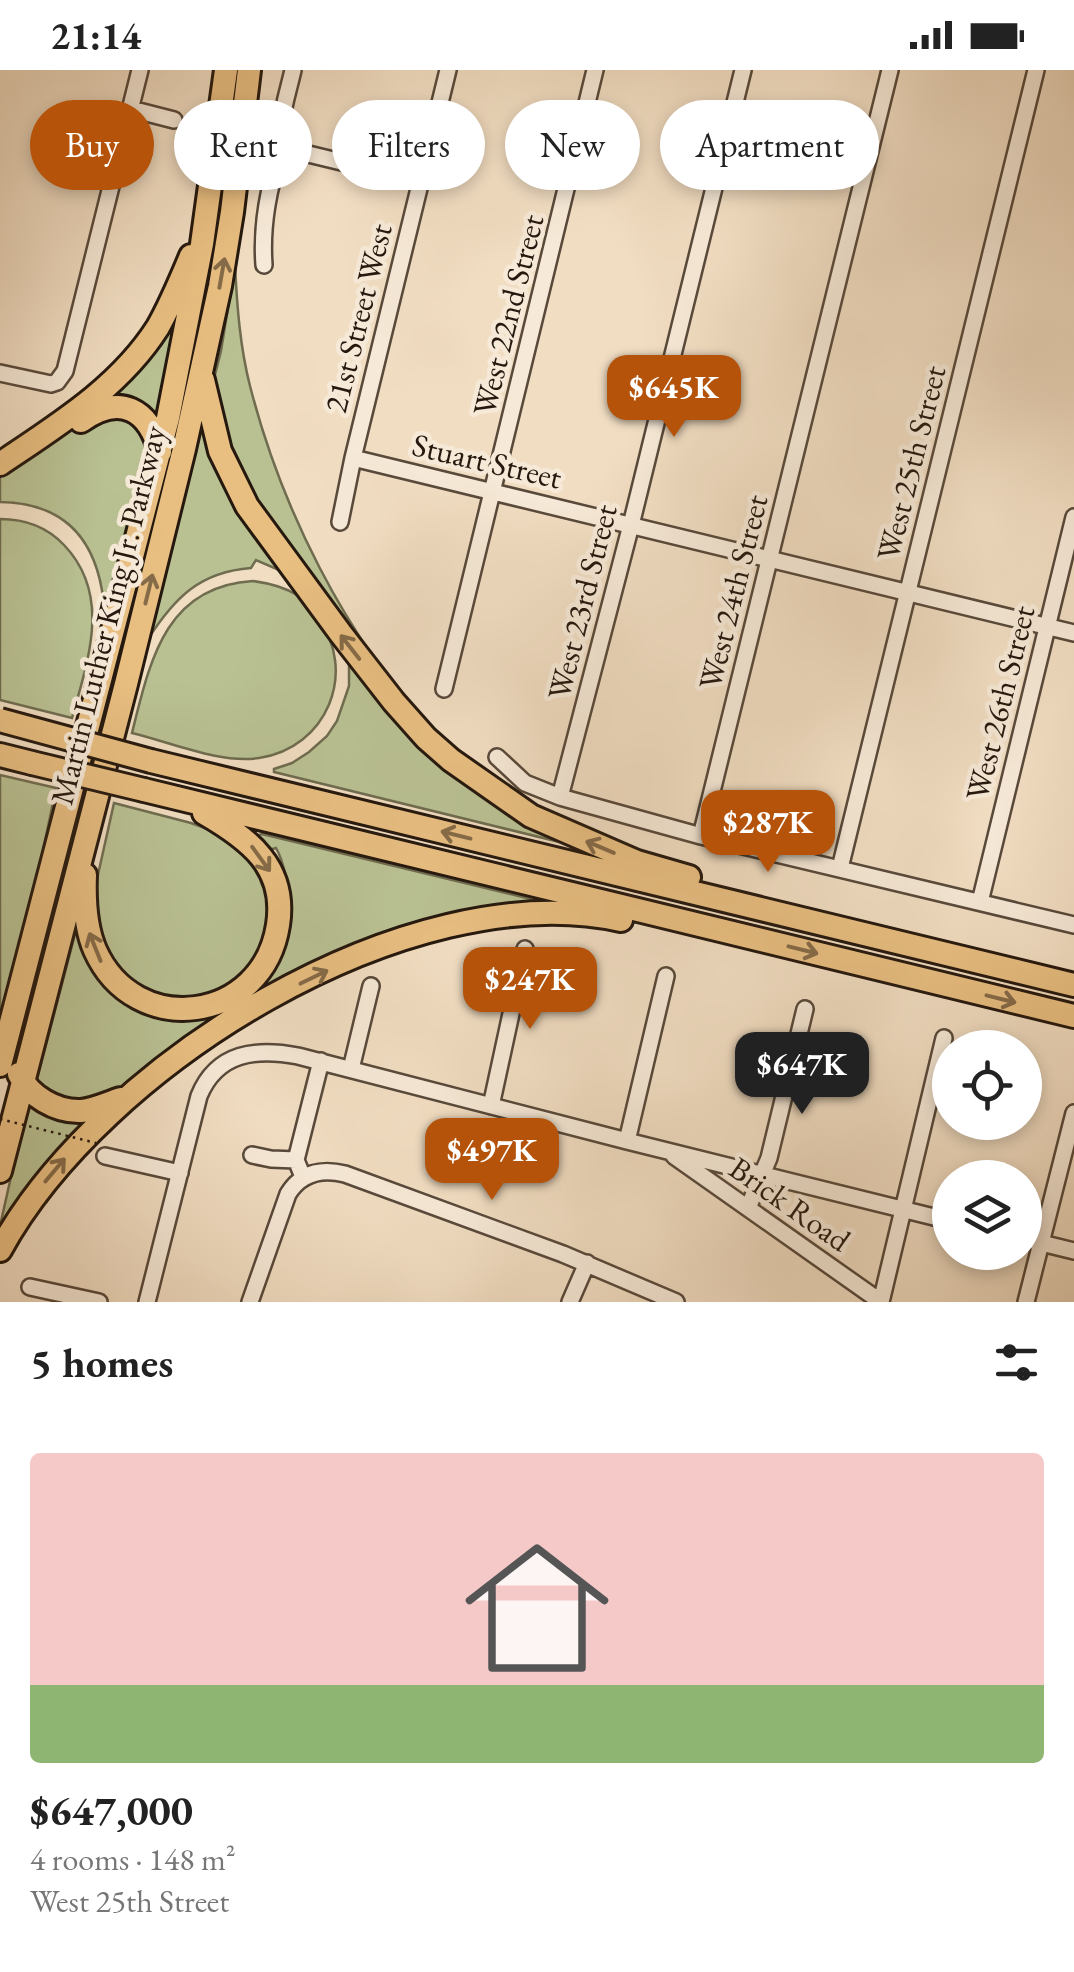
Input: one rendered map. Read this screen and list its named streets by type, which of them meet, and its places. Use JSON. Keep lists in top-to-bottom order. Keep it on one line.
{"streets":{"highway":["Martin Luther King Jr. Parkway"],"street":["West 22nd Street","21st Street West","Stuart Street","West 25th Street","West 24th Street","West 23rd Street","West 26th Street","Brick Road"]},"crossings":[["West 22nd Street","Stuart Street"],["21st Street West","Stuart Street"],["Stuart Street","West 25th Street"],["Stuart Street","West 24th Street"],["Stuart Street","West 23rd Street"],["Stuart Street","West 26th Street"]],"page":{"status":"21:14","chip":["Buy","Rent","Filters","New","Apartment"],"price":["$645K","$287K","$247K","$647K","$497K"],"heading":"5 homes","list":[{"name":"$647,000","note":"4 rooms · 148 m² · West 25th Street"}]}}
